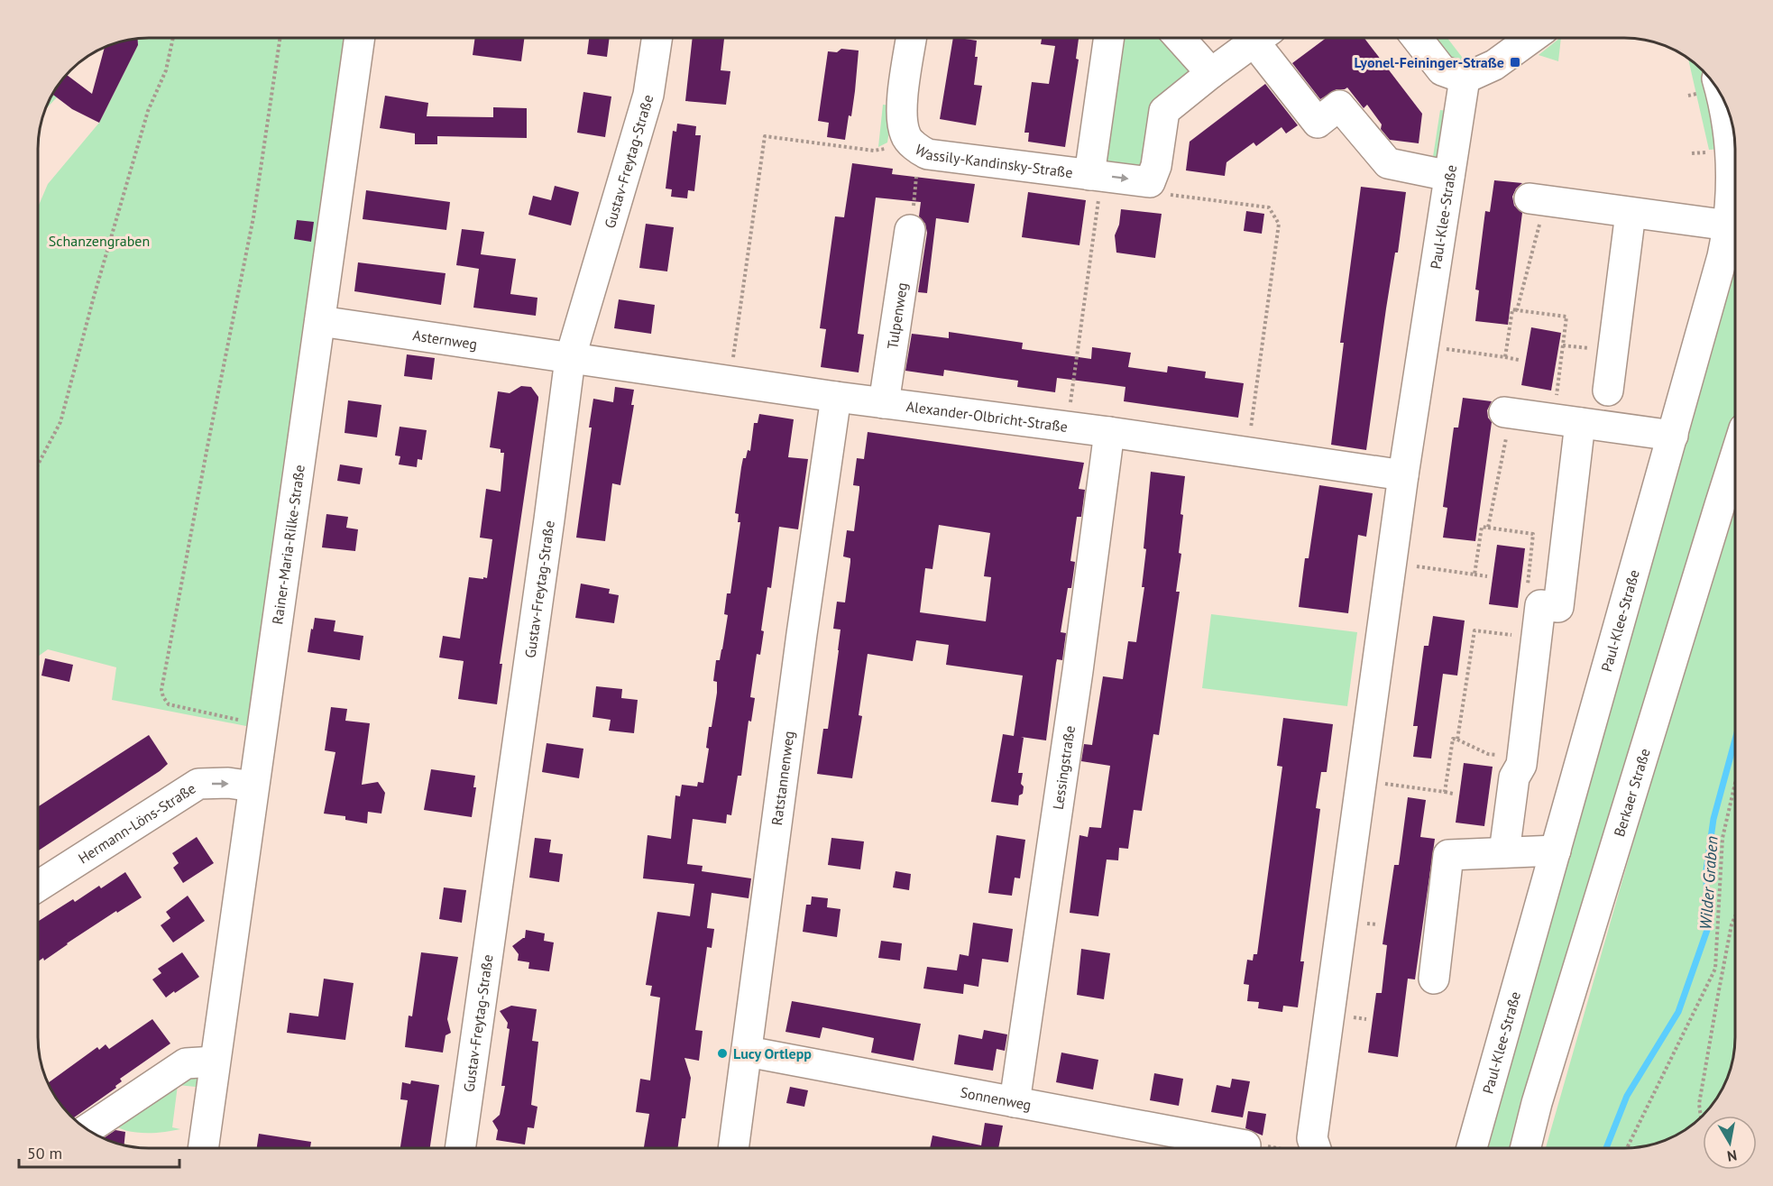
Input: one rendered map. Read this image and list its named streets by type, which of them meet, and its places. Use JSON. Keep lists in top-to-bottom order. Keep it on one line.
{"streets":{"street":["Wassily-Kandinsky-Straße","Gustav-Freytag-Straße","Paul-Klee-Straße","Tulpenweg","Asternweg","Alexander-Olbricht-Straße","Rainer-Maria-Rilke-Straße","Lessingstraße","Ratstannenweg","Berkaer Straße","Hermann-Löns-Straße","Sonnenweg"]},"crossings":[["Gustav-Freytag-Straße","Asternweg"],["Gustav-Freytag-Straße","Alexander-Olbricht-Straße"],["Paul-Klee-Straße","Alexander-Olbricht-Straße"],["Tulpenweg","Alexander-Olbricht-Straße"],["Asternweg","Alexander-Olbricht-Straße"],["Asternweg","Rainer-Maria-Rilke-Straße"],["Alexander-Olbricht-Straße","Lessingstraße"],["Alexander-Olbricht-Straße","Ratstannenweg"],["Rainer-Maria-Rilke-Straße","Hermann-Löns-Straße"],["Lessingstraße","Sonnenweg"],["Ratstannenweg","Sonnenweg"]],"one_way":["Hermann-Löns-Straße"],"water":["Wilder Graben"],"parks":["Schanzengraben"],"places":{"transit":["Lyonel-Feininger-Straße"],"other":["Lucy Ortlepp"]},"scale_bar":"50 m","north":"bottom"}
